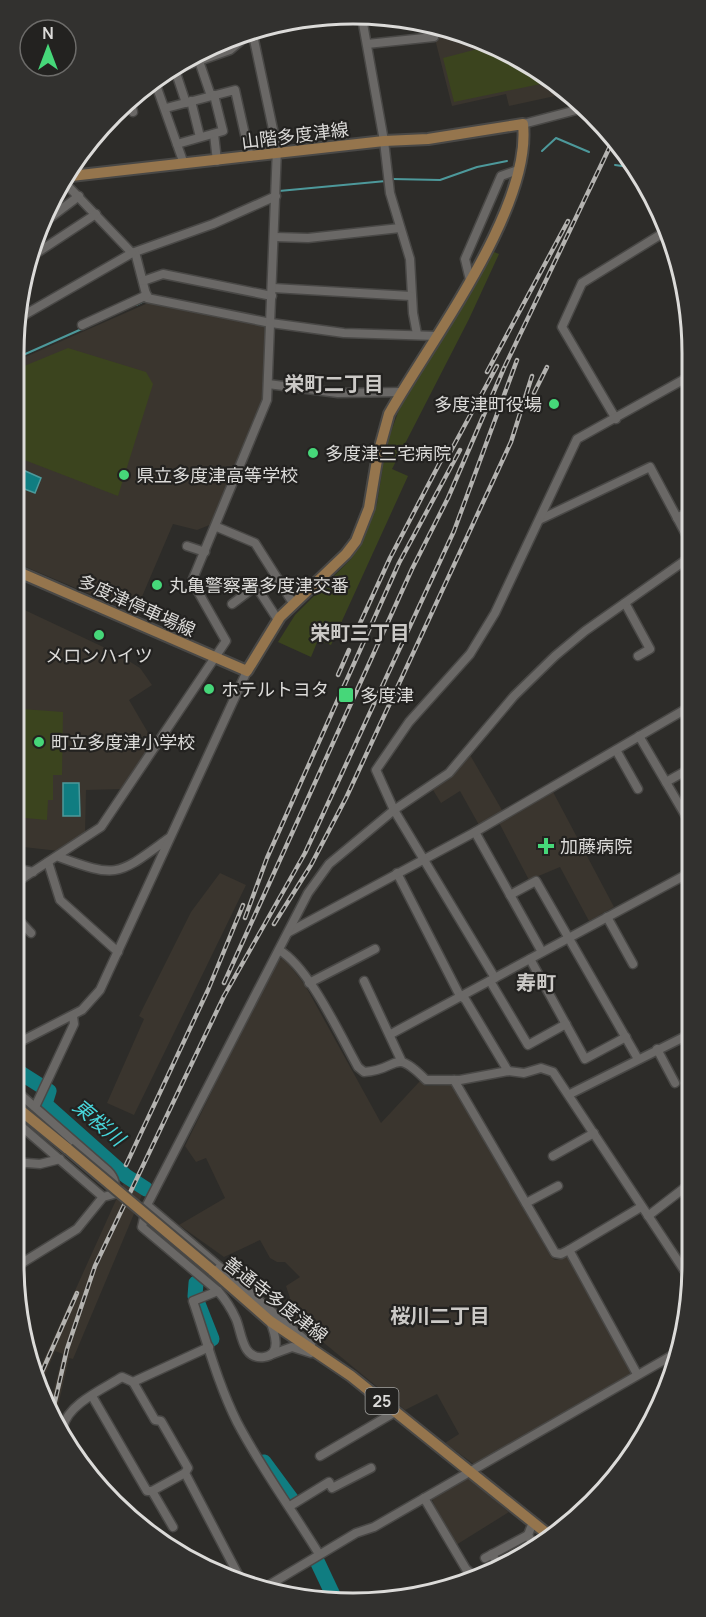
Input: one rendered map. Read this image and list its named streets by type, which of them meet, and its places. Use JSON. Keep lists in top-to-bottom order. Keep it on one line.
{"streets":{"main road":["山階多度津線","多度津停車場線","善通寺多度津線","25"]},"districts":["栄町二丁目","栄町三丁目","寿町","桜川二丁目"],"water":["東桜川"],"places":{"other":["多度津町役場","多度津三宅病院","県立多度津高等学校","丸亀警察署多度津交番","メロンハイツ","ホテルトヨタ","町立多度津小学校"],"transit":["多度津"],"health":["加藤病院"]},"north":"top"}
